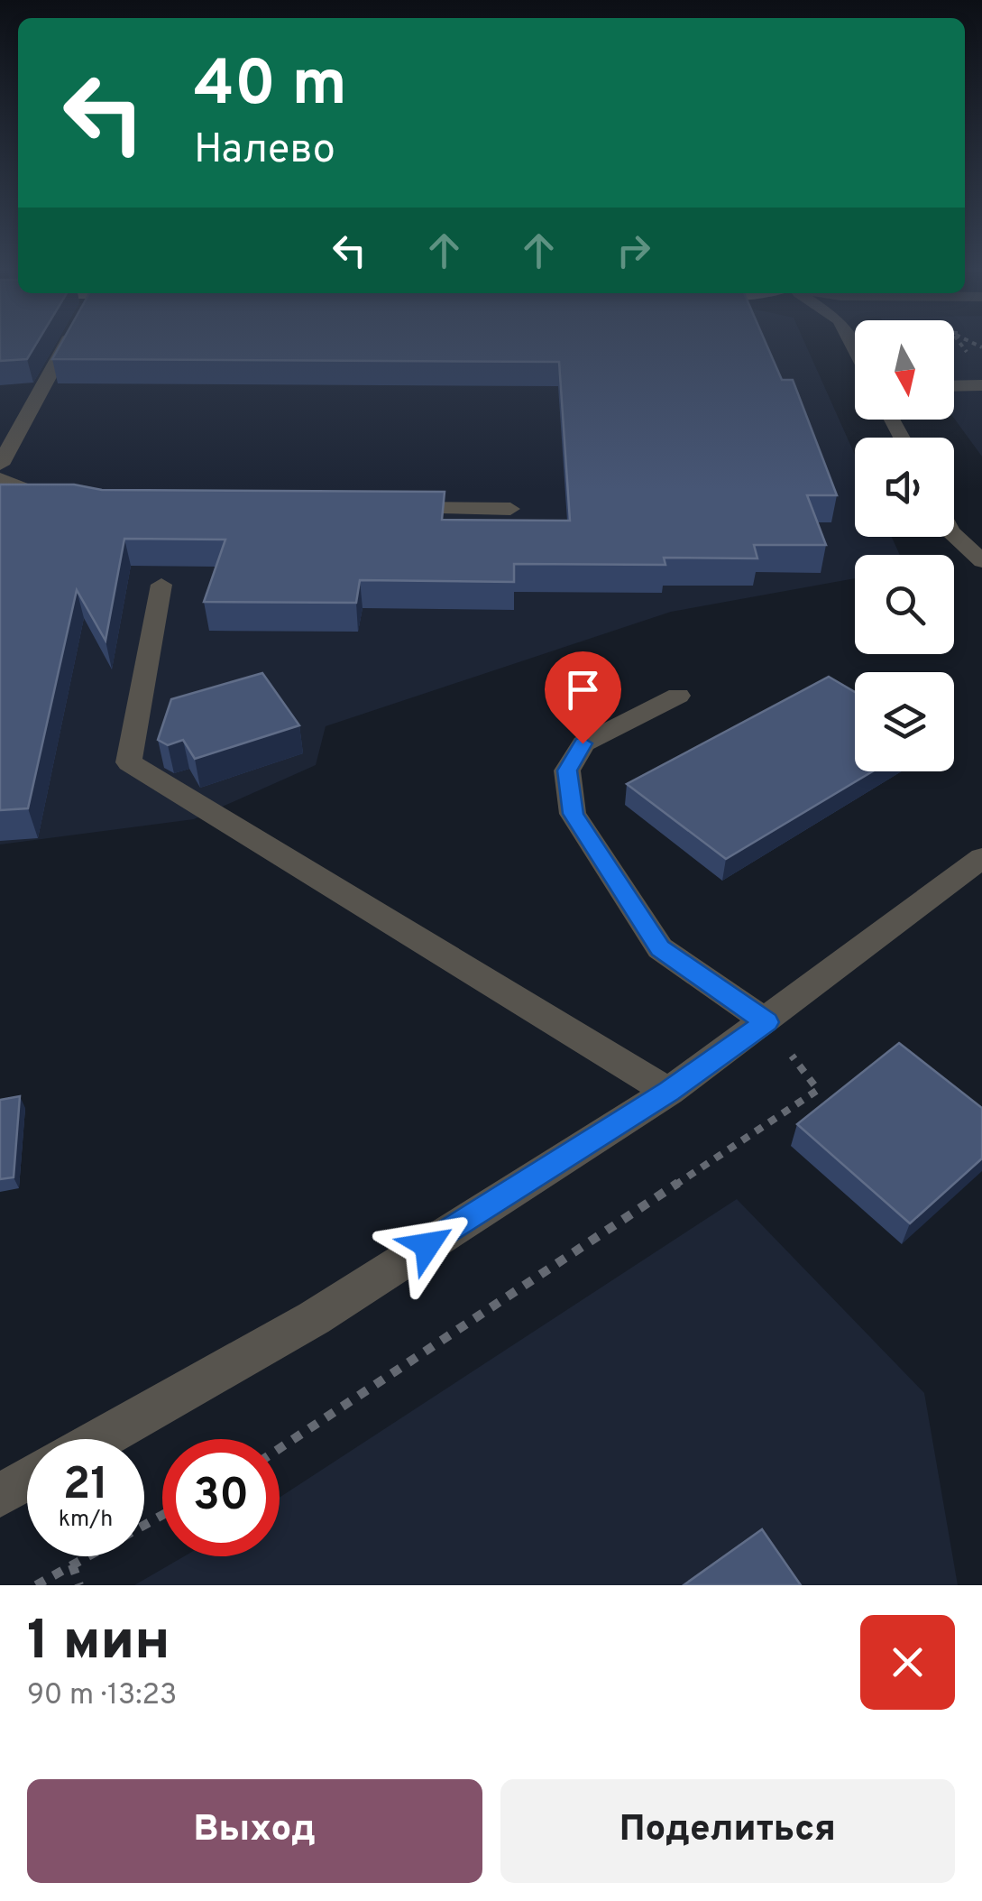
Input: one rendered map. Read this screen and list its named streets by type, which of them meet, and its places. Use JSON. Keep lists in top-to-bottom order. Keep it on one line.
{"north":"bottom","page":{"turn":["40 m","Налево"],"speed":"21 km/h","limit":"30","heading":["1 мин","90 m · 13:23"],"buttons":["Выход","Поделиться"]}}
